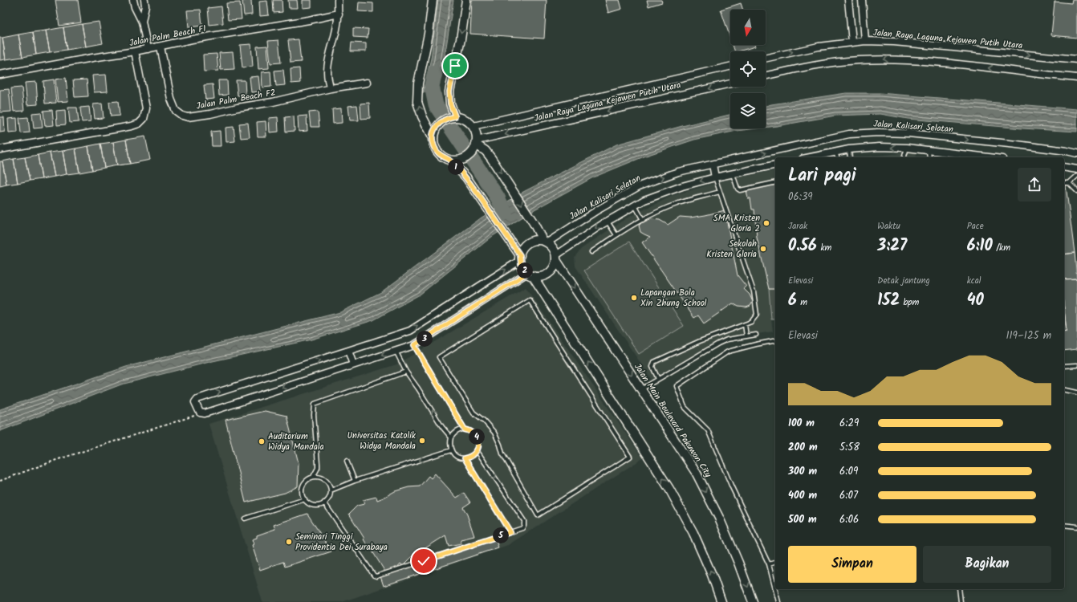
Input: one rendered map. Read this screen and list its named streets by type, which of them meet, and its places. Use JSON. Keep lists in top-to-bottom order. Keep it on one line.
{"streets":{"street":["Jalan Palm Beach F1","Jalan Raya Laguna Kejawen Putih Utara","Jalan Palm Beach F2","Jalan Kalisari Selatan","Jalan Main Boulevard Pakuwon City"]},"crossings":[["Jalan Palm Beach F1","Jalan Palm Beach F2"],["Jalan Kalisari Selatan","Jalan Main Boulevard Pakuwon City"]],"places":["SMA Kristen Gloria 2","Sekolah Kristen Gloria","Lapangan Bola Xin Zhung School","Universitas Katolik Widya Mandala","Auditorium Widya Mandala","Seminari Tinggi Providentia Dei Surabaya"],"north":"bottom","page":{"heading":["Lari pagi","06:39"],"pins":["1","2","3","4","5"],"stats":[["Jarak","0.56 km"],["Waktu","3:27"],["Pace","6:10 /km"],["Elevasi","6 m"],["Detak jantung","152 bpm"],["kcal","40"]],"chart":["Elevasi","119–125 m"],"list":[{"name":"100 m","note":"6:29"},{"name":"200 m","note":"5:58"},{"name":"300 m","note":"6:09"},{"name":"400 m","note":"6:07"},{"name":"500 m","note":"6:06"}],"buttons":["Simpan","Bagikan"]}}
